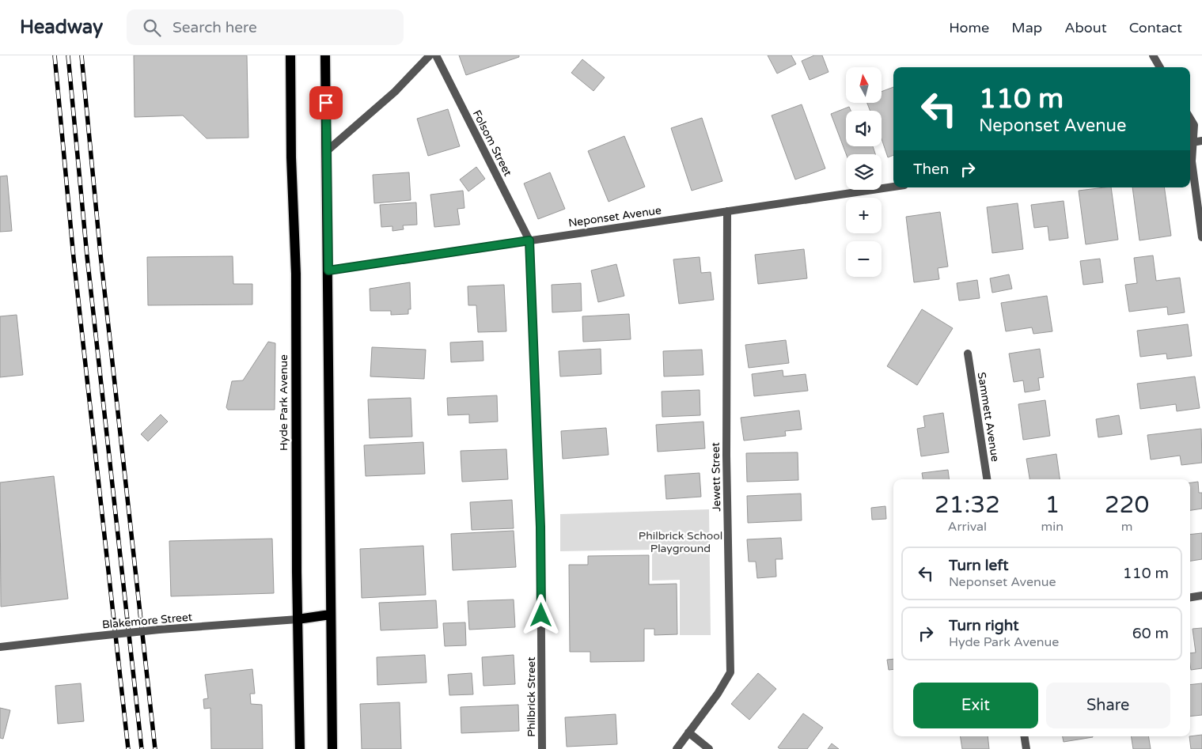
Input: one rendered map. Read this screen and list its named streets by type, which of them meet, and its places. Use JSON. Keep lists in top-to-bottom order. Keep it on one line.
{"streets":{"main road":["Hyde Park Avenue"],"street":["Folsom Street","Neponset Avenue","Sammett Avenue","Jewett Street","Blakemore Street","Philbrick Street"]},"crossings":[["Folsom Street","Neponset Avenue"],["Folsom Street","Philbrick Street"],["Neponset Avenue","Jewett Street"],["Neponset Avenue","Philbrick Street"],["Hyde Park Avenue","Blakemore Street"]],"parks":["Philbrick School Playground"],"north":"top","page":{"header":"Headway","search":"Search here","nav":["Home","Map","About","Contact"],"map_buttons":["+","−"],"turn":["110 m","Neponset Avenue"],"then":"Then","eta":["21:32","Arrival","1","min","220","m"],"list":[{"name":"Turn left","note":"Neponset Avenue","value":"110 m"},{"name":"Turn right","note":"Hyde Park Avenue","value":"60 m"}],"buttons":["Exit","Share"]}}
